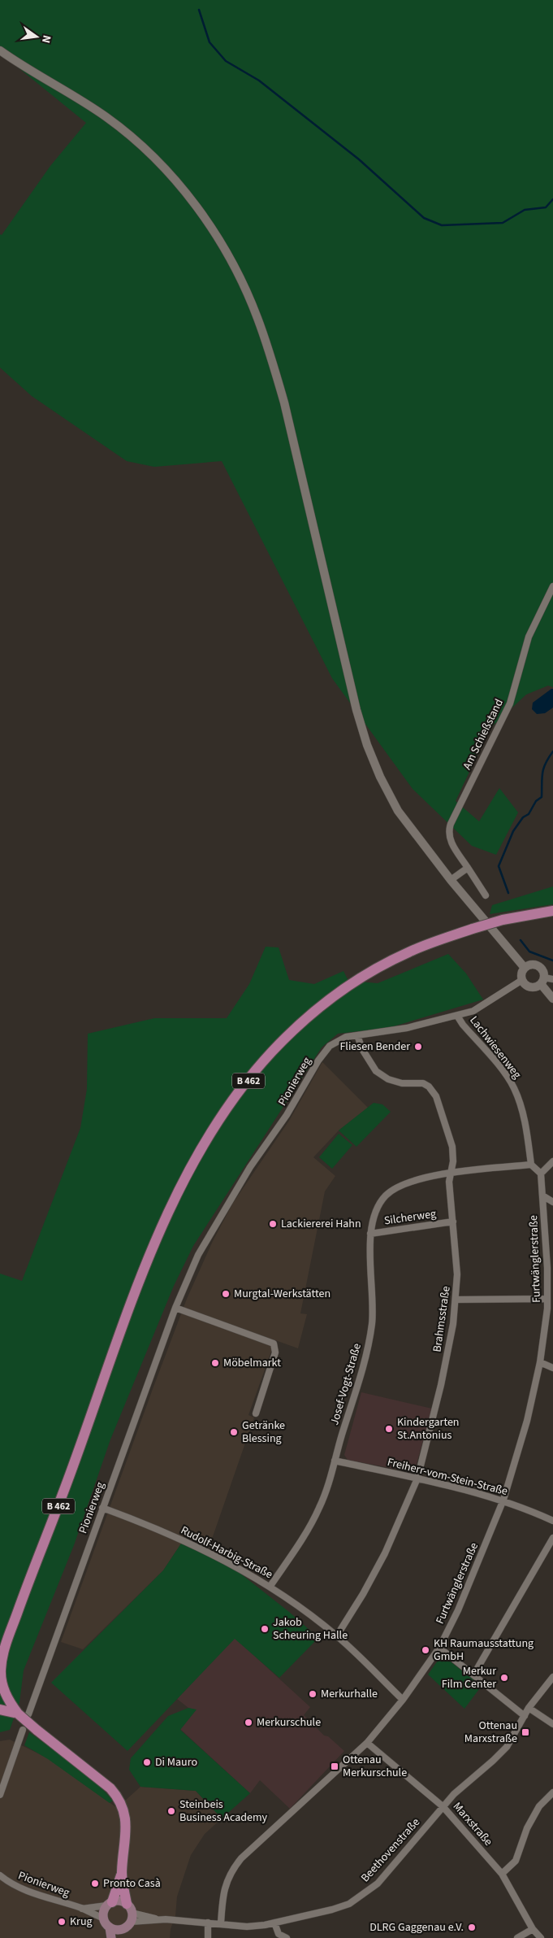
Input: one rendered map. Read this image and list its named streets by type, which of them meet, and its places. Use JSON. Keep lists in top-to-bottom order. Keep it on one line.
{"streets":{"main road":["B 462"],"street":["Am Schießstand","Lachwiesenweg","Pionierweg","Silcherweg","Furtwänglerstraße","Brahmsstraße","Josef-Vogt-Straße","Freiherr-vom-Stein-Straße","Rudolf-Harbig-Straße","Marxstraße","Beethovenstraße"]},"crossings":[["Lachwiesenweg","Pionierweg"],["Lachwiesenweg","Josef-Vogt-Straße"],["Pionierweg","Brahmsstraße"],["Pionierweg","Rudolf-Harbig-Straße"],["Pionierweg","Beethovenstraße"],["Silcherweg","Brahmsstraße"],["Silcherweg","Josef-Vogt-Straße"],["Furtwänglerstraße","Freiherr-vom-Stein-Straße"],["Furtwänglerstraße","Rudolf-Harbig-Straße"],["Furtwänglerstraße","Marxstraße"],["Furtwänglerstraße","Beethovenstraße"],["Brahmsstraße","Josef-Vogt-Straße"],["Brahmsstraße","Freiherr-vom-Stein-Straße"],["Brahmsstraße","Rudolf-Harbig-Straße"],["Josef-Vogt-Straße","Freiherr-vom-Stein-Straße"],["Josef-Vogt-Straße","Rudolf-Harbig-Straße"],["Marxstraße","Beethovenstraße"]],"places":{"other":["Fliesen Bender","Lackiererei Hahn","Murgtal-Werkstätten","Möbelmarkt","Kindergarten St.Antonius","Getränke Blessing","Jakob Scheuring Halle","KH Raumausstattung GmbH","Merkur Film Center","Merkurhalle","Merkurschule","Di Mauro","Steinbeis Business Academy","Pronto Casà","Krug","DLRG Gaggenau e.V."],"transit":["Ottenau Marxstraße","Ottenau Merkurschule"]},"north":"right"}
